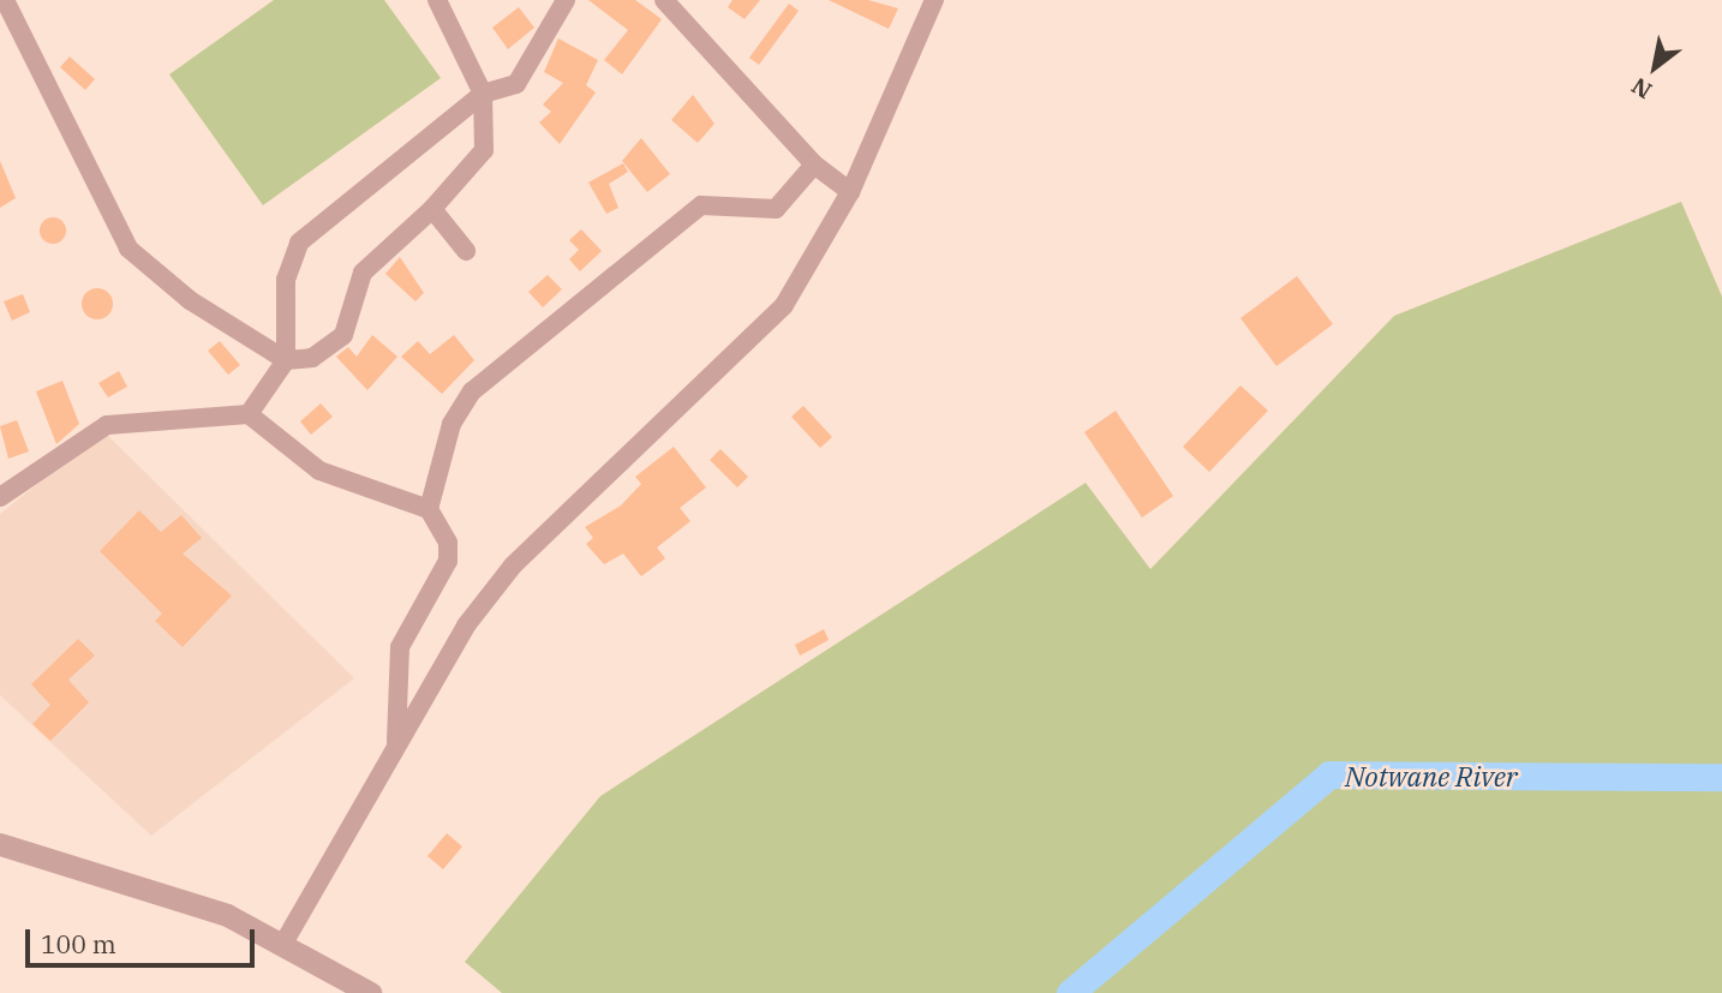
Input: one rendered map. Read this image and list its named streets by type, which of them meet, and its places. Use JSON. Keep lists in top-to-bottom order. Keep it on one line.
{"water":["Notwane River"],"scale_bar":"100 m","north":"bottom left"}
